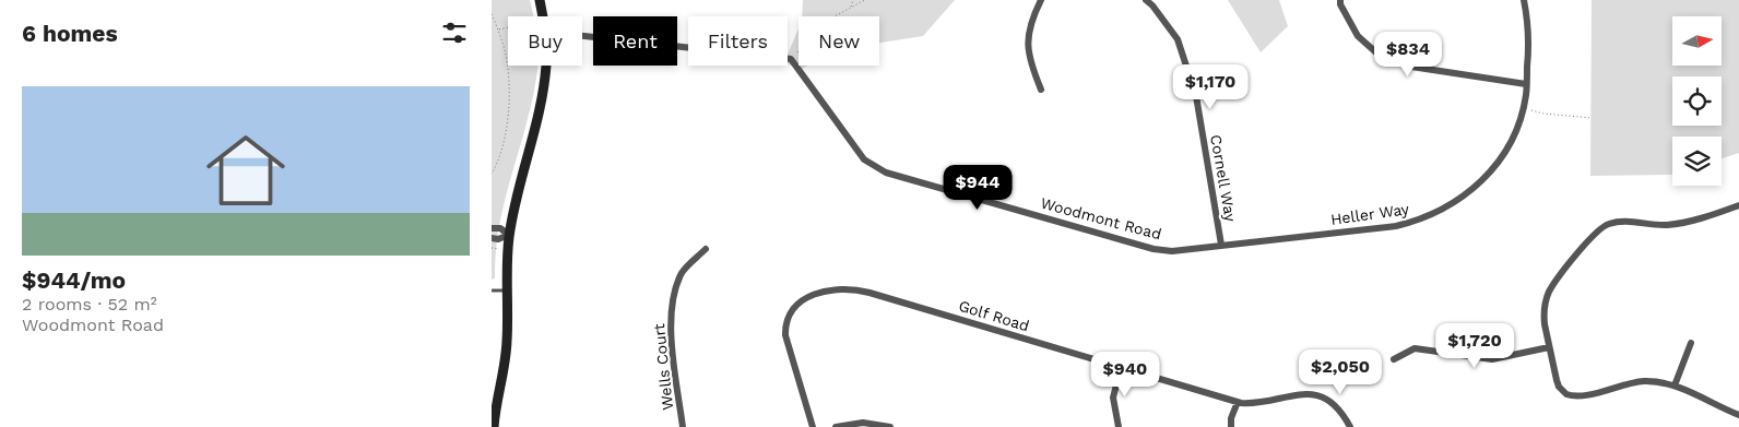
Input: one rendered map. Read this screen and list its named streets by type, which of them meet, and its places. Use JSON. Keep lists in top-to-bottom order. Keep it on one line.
{"streets":{"street":["Cornell Way","Heller Way","Woodmont Road","Golf Road","Wells Court"]},"crossings":[["Cornell Way","Heller Way"],["Cornell Way","Woodmont Road"],["Heller Way","Woodmont Road"]],"north":"right","page":{"heading":"6 homes","chip":["Buy","Rent","Filters","New"],"price":["$834","$1,170","$944","$1,720","$2,050","$940"],"list":[{"name":"$944/mo","note":"2 rooms · 52 m² · Woodmont Road"}]}}
